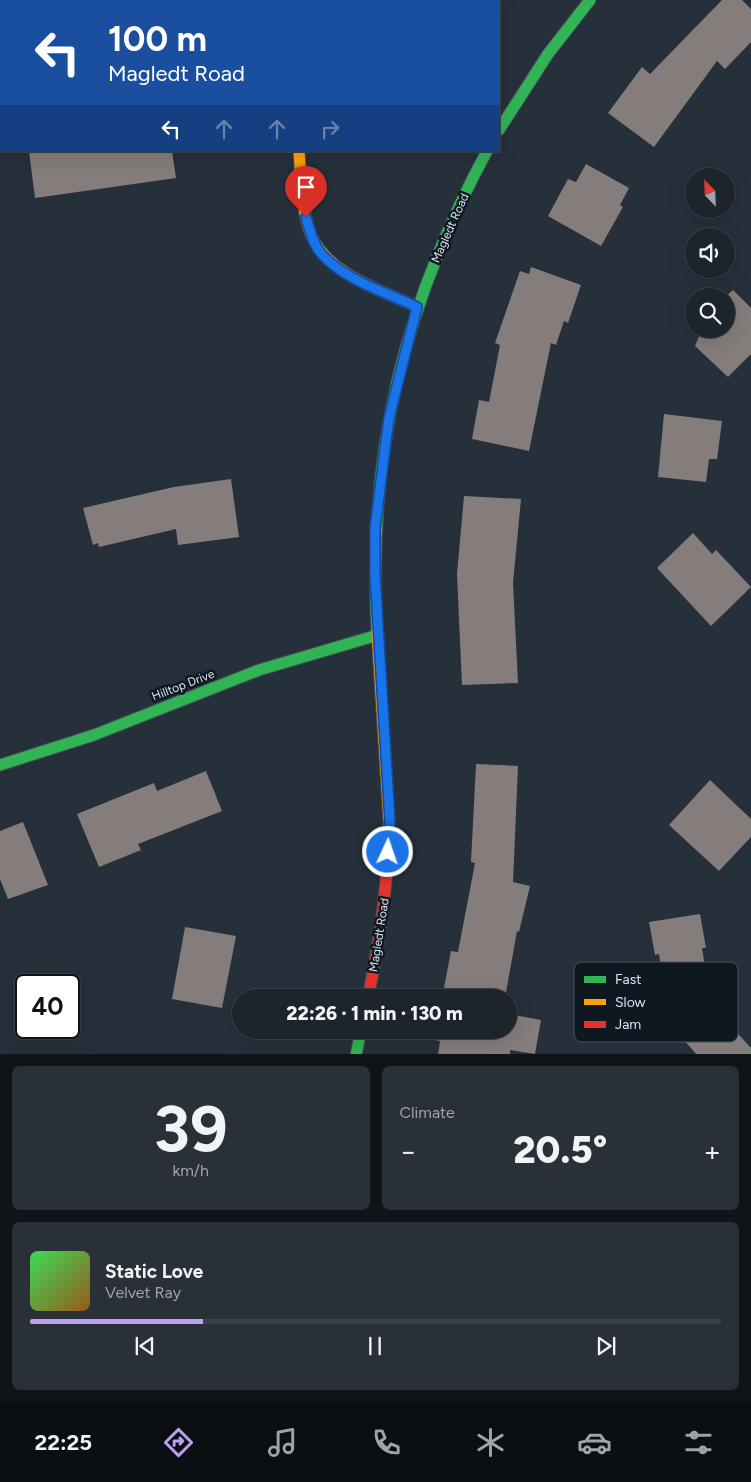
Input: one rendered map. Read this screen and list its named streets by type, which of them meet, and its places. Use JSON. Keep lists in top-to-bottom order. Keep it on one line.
{"streets":{"street":["Magledt Road","Hilltop Drive"]},"crossings":[["Magledt Road","Hilltop Drive"]],"legend":["Fast","Slow","Jam"],"north":"top left","page":{"turn":["100 m","Magledt Road"],"limit":"40","trip":"22:26 · 1 min · 130 m","tile":[["39","km/h"],"Climate"],"heat":["−","20.5°","+"],"song":["Static Love","Velvet Ray"],"tabs":"22:25"}}
